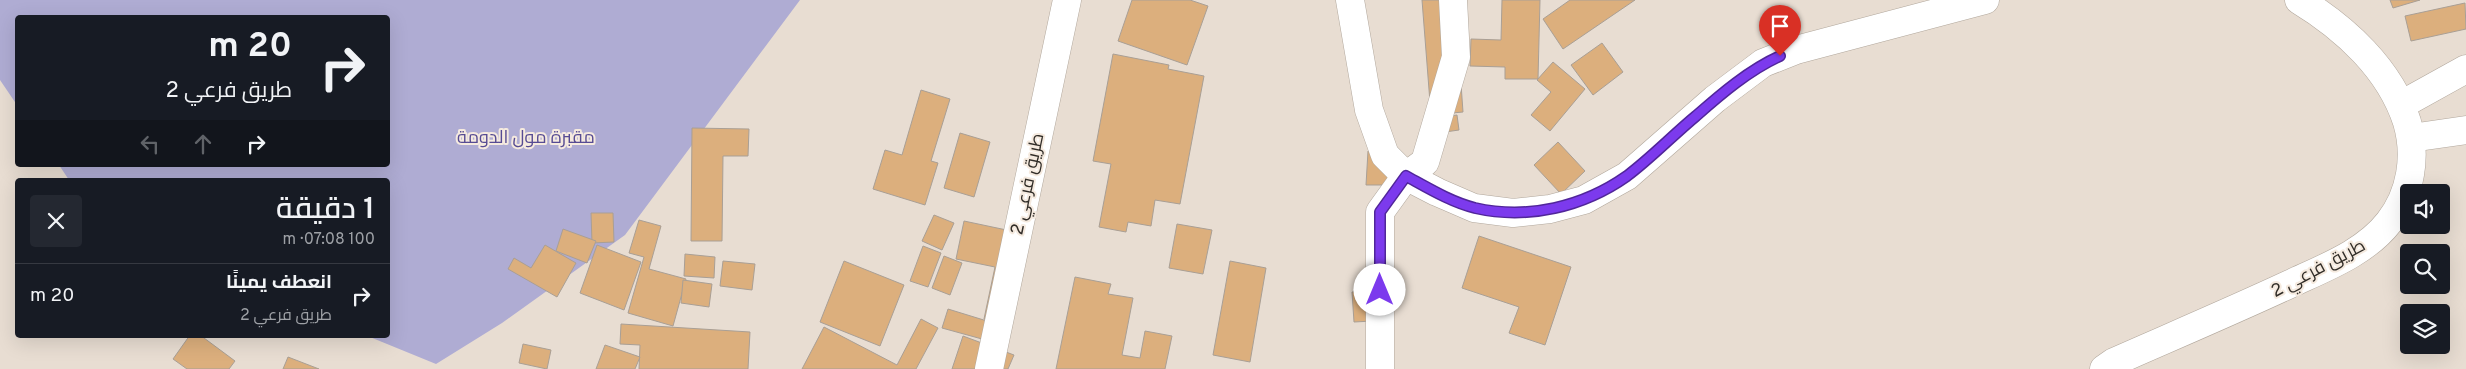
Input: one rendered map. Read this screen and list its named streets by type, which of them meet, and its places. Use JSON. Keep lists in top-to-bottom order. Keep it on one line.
{"streets":{"main road":["طريق فرعي 2"]},"parks":["مقبرة مول الدومة"],"page":{"turn":["20 m","طريق فرعي 2"],"heading":["1 دقيقة","100 m · 07:08"],"list":[{"name":"انعطف يمينًا","note":"طريق فرعي 2","value":"20 m"}]}}
